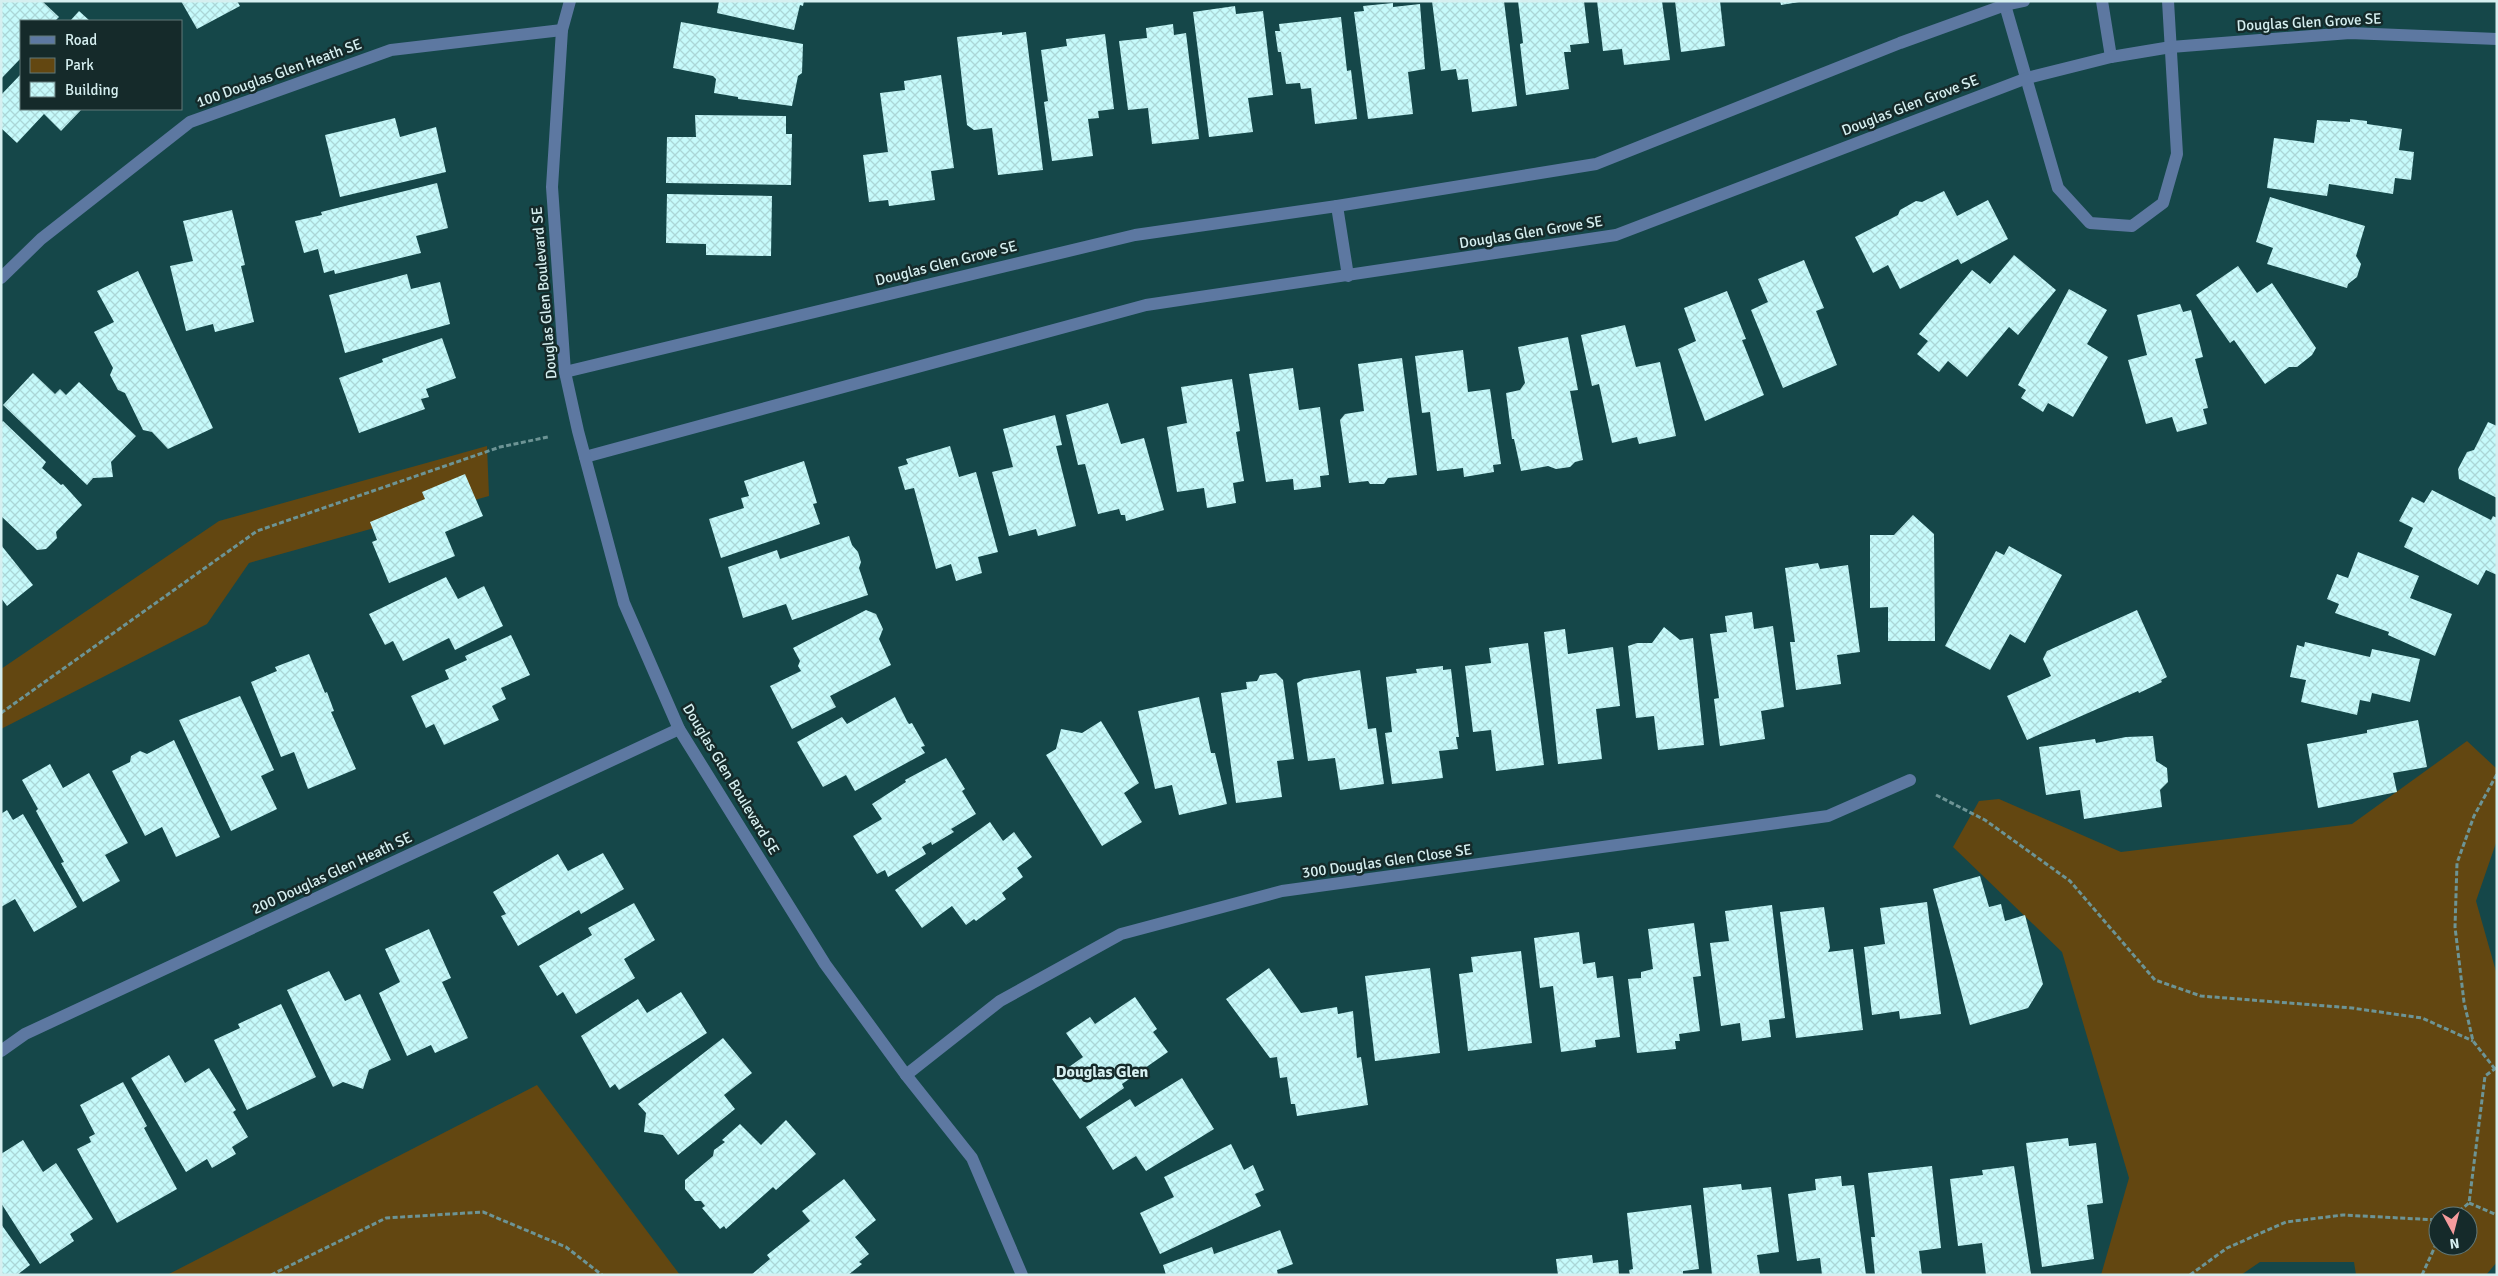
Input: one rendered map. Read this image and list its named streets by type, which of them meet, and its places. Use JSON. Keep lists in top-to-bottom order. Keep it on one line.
{"streets":{"street":["Douglas Glen Grove SE","100 Douglas Glen Heath SE","Douglas Glen Boulevard SE","300 Douglas Glen Close SE","200 Douglas Glen Heath SE"]},"crossings":[["Douglas Glen Grove SE","Douglas Glen Boulevard SE"],["100 Douglas Glen Heath SE","Douglas Glen Boulevard SE"],["Douglas Glen Boulevard SE","300 Douglas Glen Close SE"],["Douglas Glen Boulevard SE","200 Douglas Glen Heath SE"]],"districts":["Douglas Glen"],"legend":["Road","Park","Building"],"north":"bottom"}
